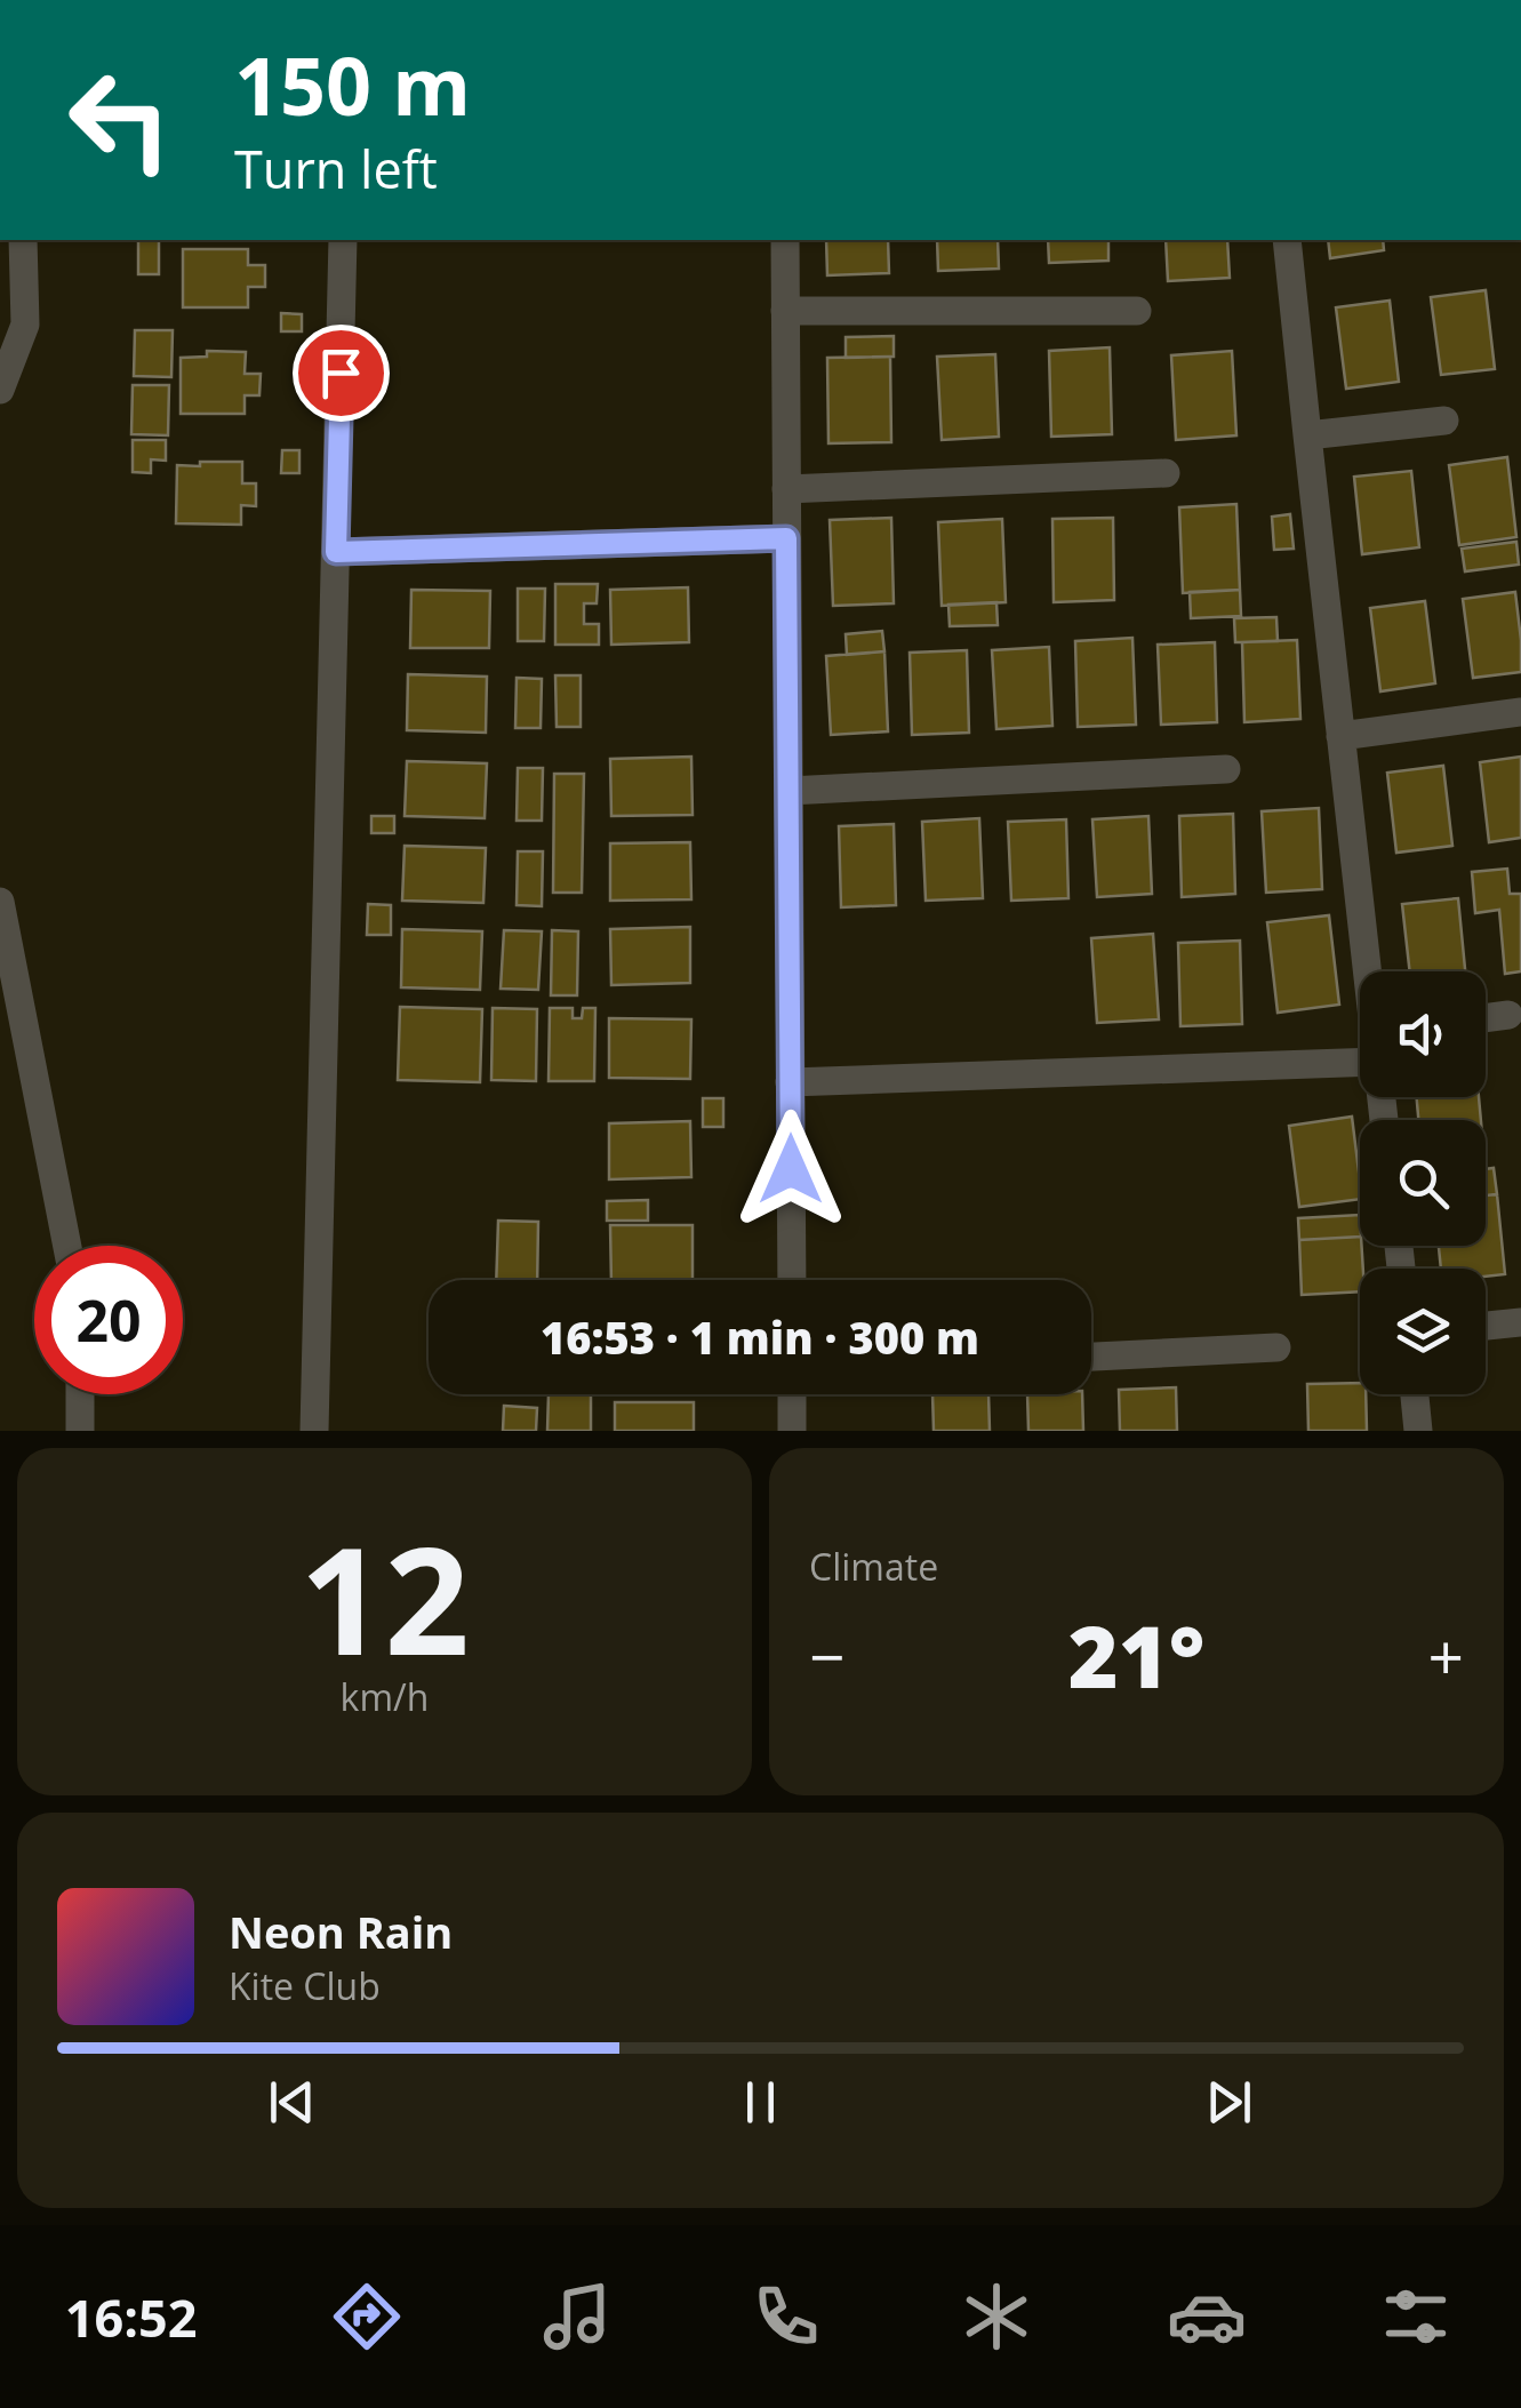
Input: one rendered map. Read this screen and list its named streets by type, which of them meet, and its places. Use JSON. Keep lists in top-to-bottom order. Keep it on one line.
{"page":{"turn":["150 m","Turn left"],"limit":"20","trip":"16:53 · 1 min · 300 m","tile":[["12","km/h"],"Climate"],"heat":["−","21°","+"],"song":["Neon Rain","Kite Club"],"tabs":"16:52"}}
